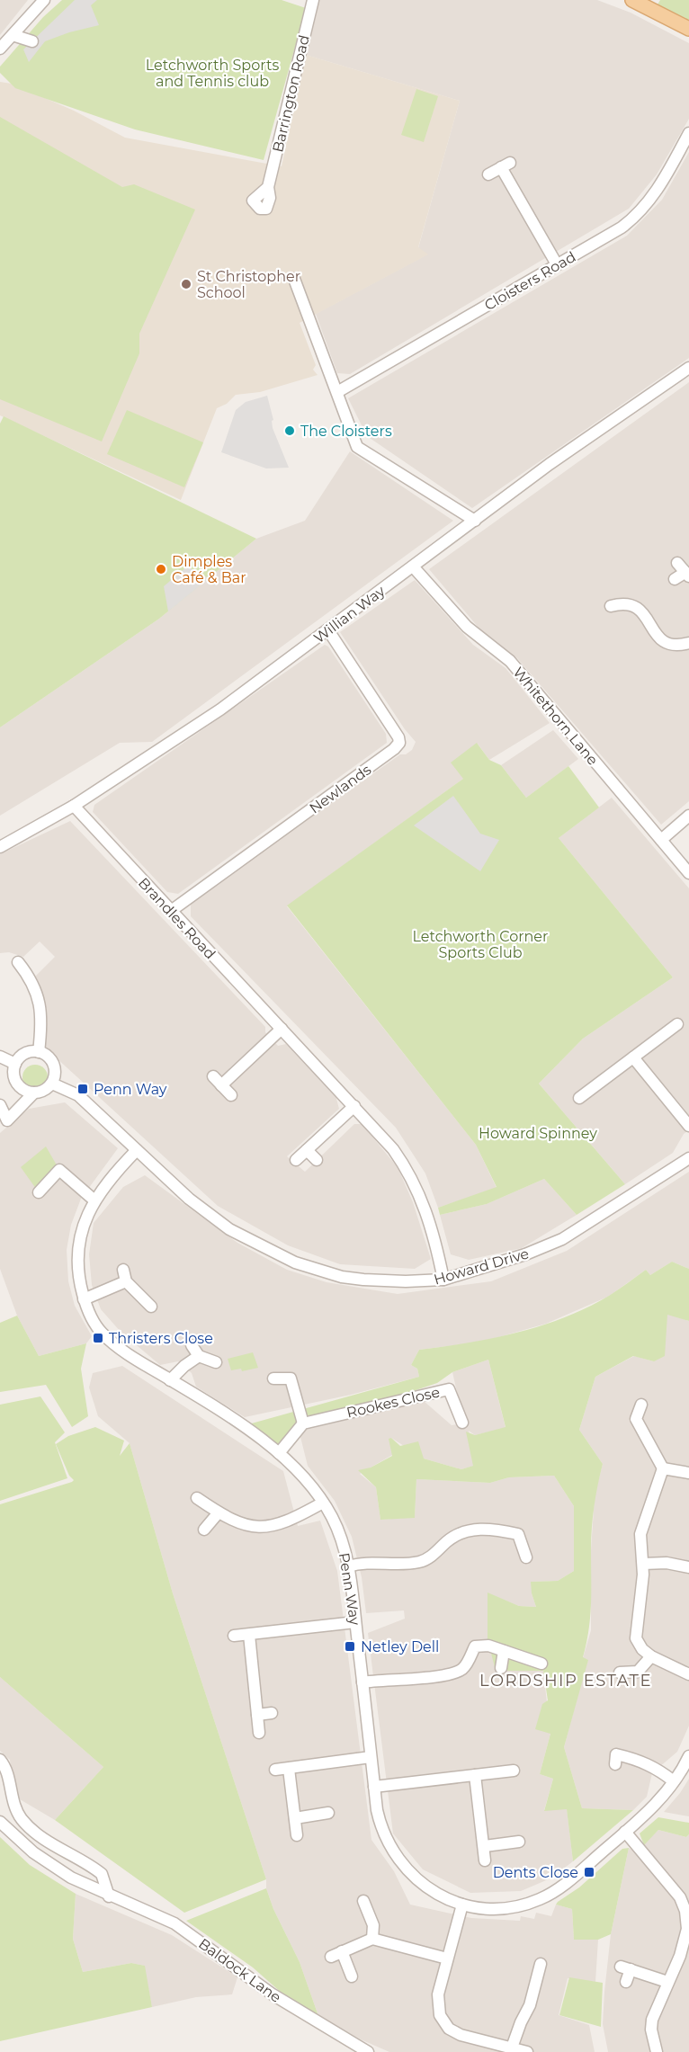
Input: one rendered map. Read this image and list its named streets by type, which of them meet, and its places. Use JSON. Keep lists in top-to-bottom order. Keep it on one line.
{"streets":{"street":["Barrington Road","Cloisters Road","Willian Way","Whitethorn Lane","Newlands","Brandles Road","Howard Drive","Rookes Close","Penn Way","Baldock Lane"]},"crossings":[["Willian Way","Whitethorn Lane"],["Willian Way","Newlands"],["Willian Way","Brandles Road"],["Newlands","Brandles Road"],["Brandles Road","Howard Drive"],["Howard Drive","Penn Way"]],"districts":["LORDSHIP ESTATE"],"parks":["Letchworth Sports and Tennis club","Letchworth Corner Sports Club","Howard Spinney"],"places":{"other":["St Christopher School","The Cloisters","Dimples Café & Bar"],"transit":["Penn Way","Thristers Close","Netley Dell","Dents Close"]}}
